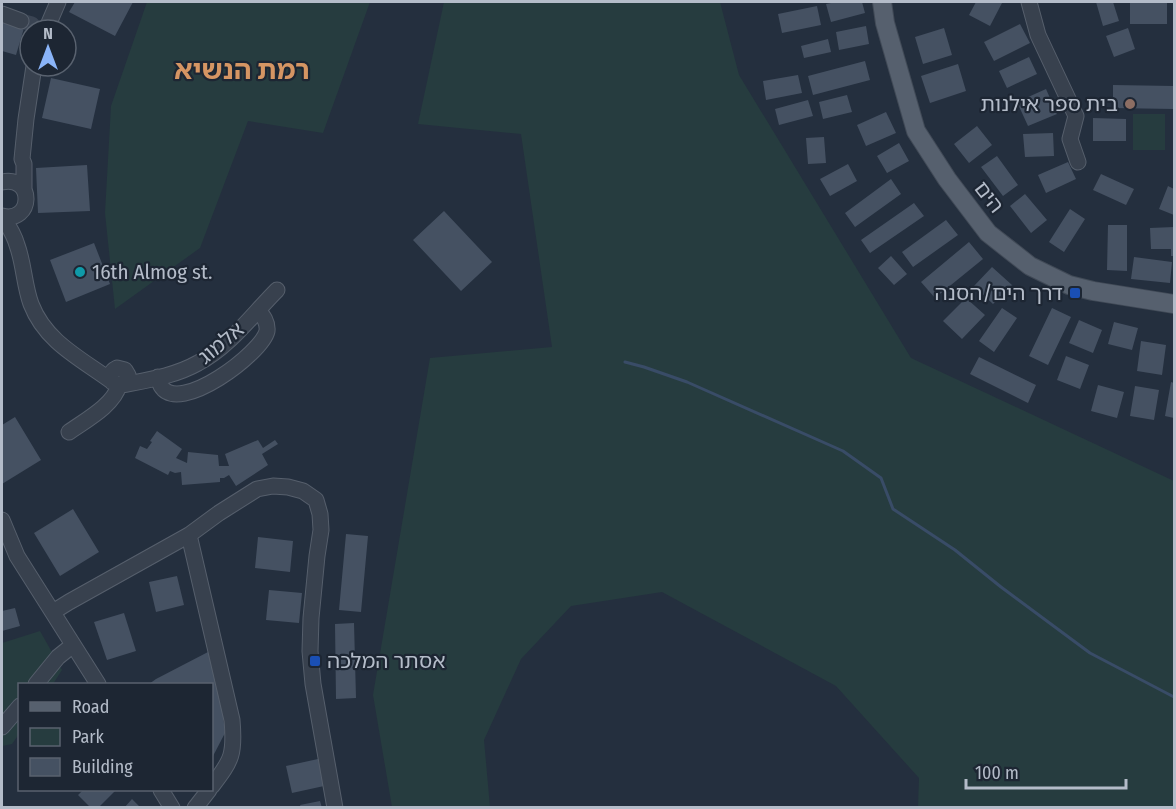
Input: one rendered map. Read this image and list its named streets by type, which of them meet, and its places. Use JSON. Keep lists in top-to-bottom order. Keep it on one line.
{"streets":{"main road":["הים"],"street":["אלמוג"]},"districts":["רמת הנשיא"],"places":{"other":["בית ספר אילנות","16th Almog st."],"transit":["דרך הים/הסנה","אסתר המלכה"]},"legend":["Road","Park","Building"],"scale_bar":"100 m","north":"top"}
